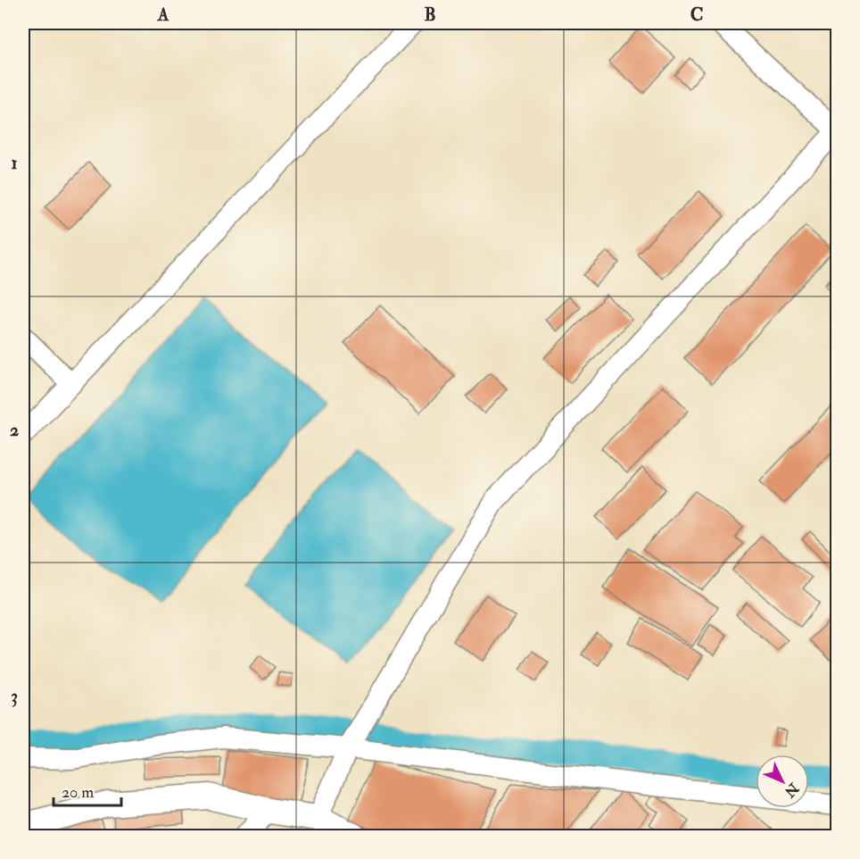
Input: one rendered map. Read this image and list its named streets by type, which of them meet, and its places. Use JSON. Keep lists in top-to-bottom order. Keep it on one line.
{"scale_bar":"20 m","north":"bottom right","grid":{"columns":["A","B","C"],"rows":["1","2","3"]}}
